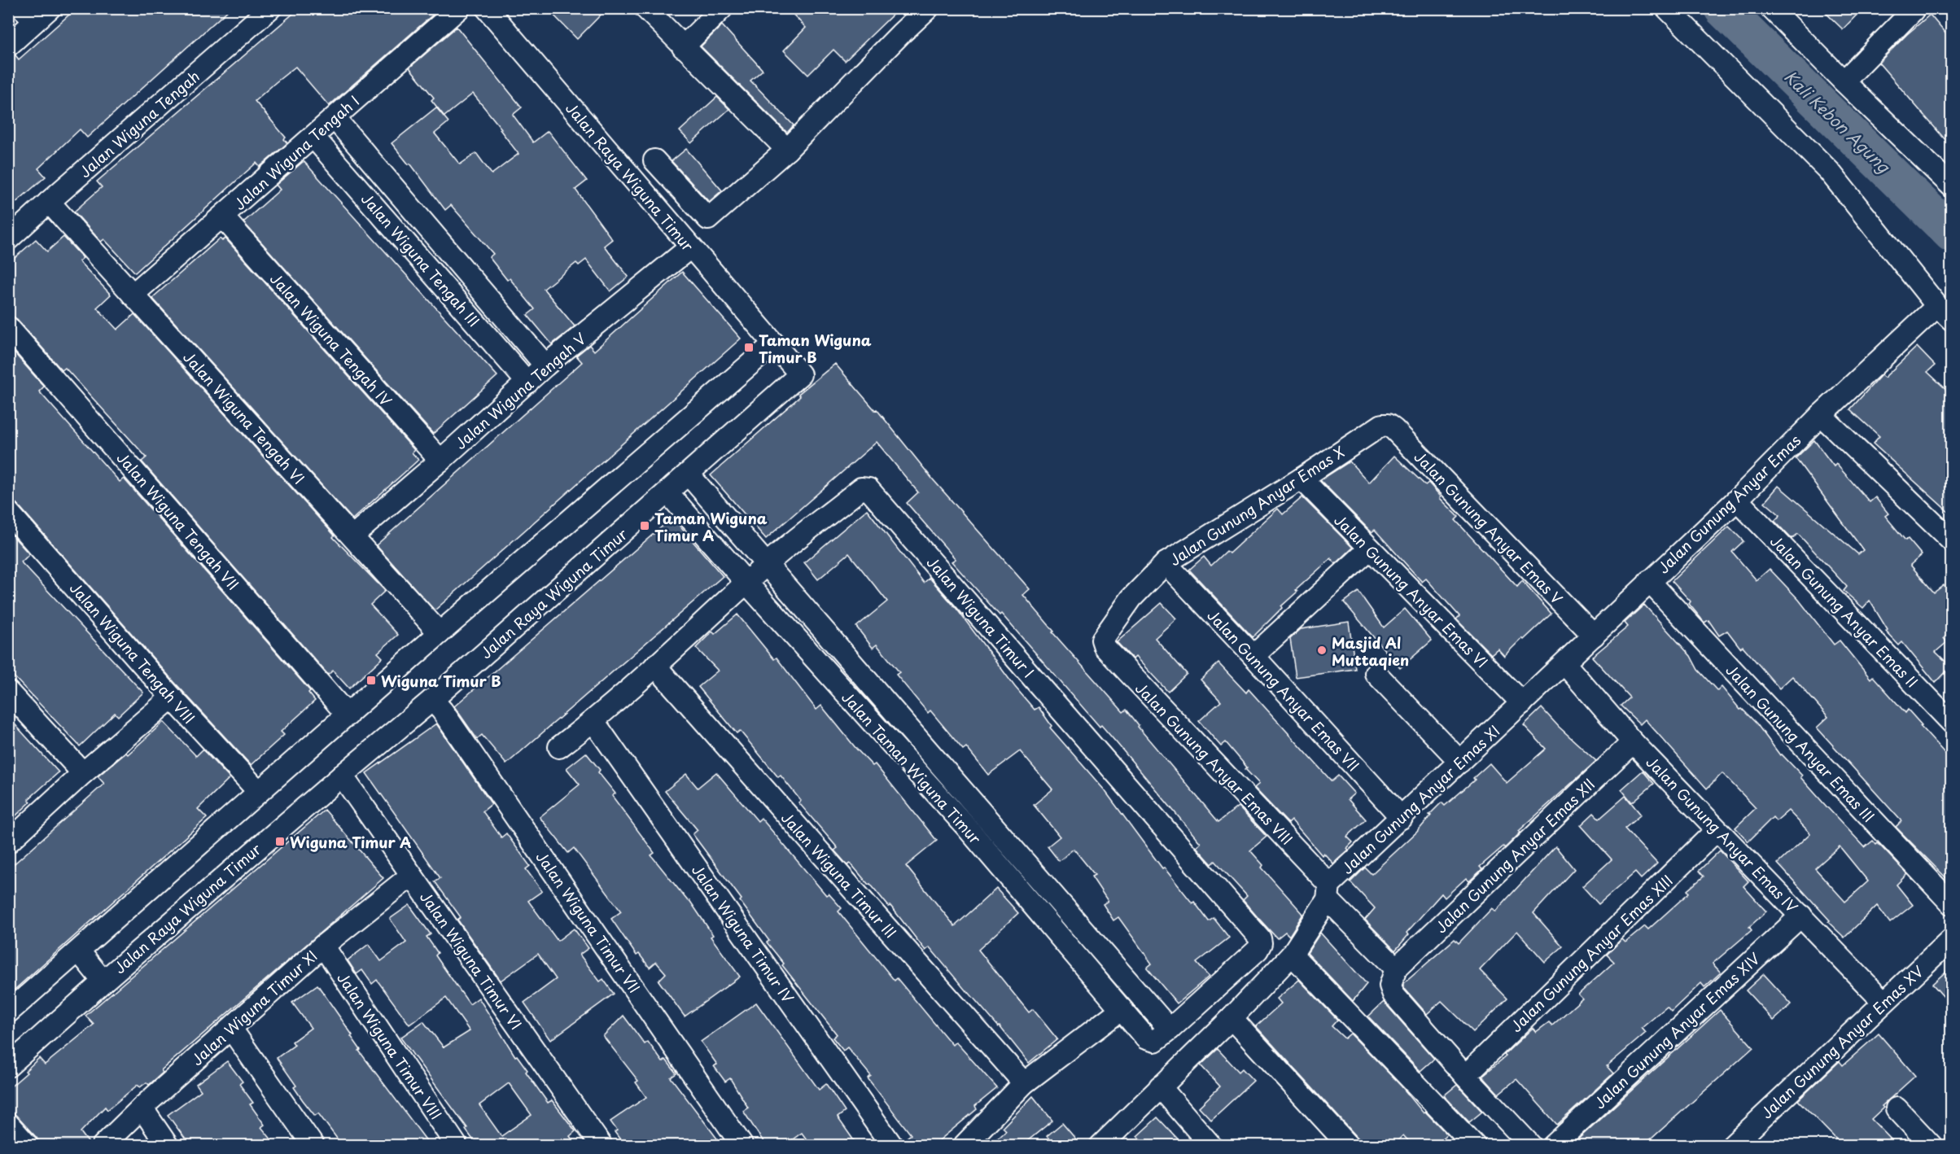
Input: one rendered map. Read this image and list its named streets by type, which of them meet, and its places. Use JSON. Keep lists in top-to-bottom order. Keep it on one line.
{"streets":{"street":["Jalan Wiguna Tengah","Jalan Wiguna Tengah I","Jalan Raya Wiguna Timur","Jalan Wiguna Tengah III","Jalan Wiguna Tengah IV","Jalan Wiguna Tengah V","Jalan Wiguna Tengah VI","Jalan Gunung Anyar Emas","Jalan Gunung Anyar Emas X","Jalan Wiguna Tengah VII","Jalan Gunung Anyar Emas V","Jalan Gunung Anyar Emas VI","Jalan Gunung Anyar Emas II","Jalan Wiguna Timur I","Jalan Wiguna Tengah VIII","Jalan Gunung Anyar Emas VII","Jalan Gunung Anyar Emas III","Jalan Gunung Anyar Emas VIII","Jalan Taman Wiguna Timur","Jalan Gunung Anyar Emas XI","Jalan Gunung Anyar Emas IV","Jalan Gunung Anyar Emas XII","Jalan Wiguna Timur III","Jalan Wiguna Timur VII","Jalan Wiguna Timur IV","Jalan Gunung Anyar Emas XIII","Jalan Wiguna Timur VI","Jalan Wiguna Timur XI","Jalan Gunung Anyar Emas XIV","Jalan Gunung Anyar Emas XV","Jalan Wiguna Timur VIII"]},"crossings":[["Jalan Wiguna Tengah","Jalan Wiguna Tengah VI"],["Jalan Wiguna Tengah I","Jalan Wiguna Tengah III"],["Jalan Wiguna Tengah I","Jalan Wiguna Tengah IV"],["Jalan Wiguna Tengah I","Jalan Wiguna Tengah VI"],["Jalan Raya Wiguna Timur","Jalan Wiguna Tengah V"],["Jalan Raya Wiguna Timur","Jalan Taman Wiguna Timur"],["Jalan Raya Wiguna Timur","Jalan Wiguna Timur VII"],["Jalan Raya Wiguna Timur","Jalan Wiguna Timur VI"],["Jalan Wiguna Tengah III","Jalan Wiguna Tengah V"],["Jalan Wiguna Tengah IV","Jalan Wiguna Tengah V"],["Jalan Wiguna Tengah V","Jalan Wiguna Tengah VI"],["Jalan Gunung Anyar Emas","Jalan Gunung Anyar Emas V"],["Jalan Gunung Anyar Emas","Jalan Gunung Anyar Emas VI"],["Jalan Gunung Anyar Emas","Jalan Gunung Anyar Emas II"],["Jalan Gunung Anyar Emas","Jalan Gunung Anyar Emas III"],["Jalan Gunung Anyar Emas","Jalan Gunung Anyar Emas XI"],["Jalan Gunung Anyar Emas","Jalan Gunung Anyar Emas IV"],["Jalan Gunung Anyar Emas X","Jalan Gunung Anyar Emas V"],["Jalan Gunung Anyar Emas X","Jalan Gunung Anyar Emas VI"],["Jalan Gunung Anyar Emas X","Jalan Gunung Anyar Emas VII"],["Jalan Gunung Anyar Emas X","Jalan Gunung Anyar Emas VIII"],["Jalan Gunung Anyar Emas VI","Jalan Gunung Anyar Emas XI"],["Jalan Wiguna Timur I","Jalan Taman Wiguna Timur"],["Jalan Wiguna Timur I","Jalan Wiguna Timur III"],["Jalan Wiguna Timur I","Jalan Wiguna Timur IV"],["Jalan Gunung Anyar Emas VII","Jalan Gunung Anyar Emas XI"],["Jalan Gunung Anyar Emas VIII","Jalan Gunung Anyar Emas XI"],["Jalan Gunung Anyar Emas VIII","Jalan Gunung Anyar Emas XII"],["Jalan Gunung Anyar Emas IV","Jalan Gunung Anyar Emas XII"],["Jalan Gunung Anyar Emas IV","Jalan Gunung Anyar Emas XIII"],["Jalan Gunung Anyar Emas IV","Jalan Gunung Anyar Emas XIV"],["Jalan Gunung Anyar Emas IV","Jalan Gunung Anyar Emas XV"],["Jalan Wiguna Timur VI","Jalan Wiguna Timur XI"],["Jalan Wiguna Timur XI","Jalan Wiguna Timur VIII"]],"water":["Kali Kebon Agung"],"places":{"transit":["Taman Wiguna Timur B","Taman Wiguna Timur A","Wiguna Timur B","Wiguna Timur A"],"other":["Masjid Al Muttaqien"]}}
